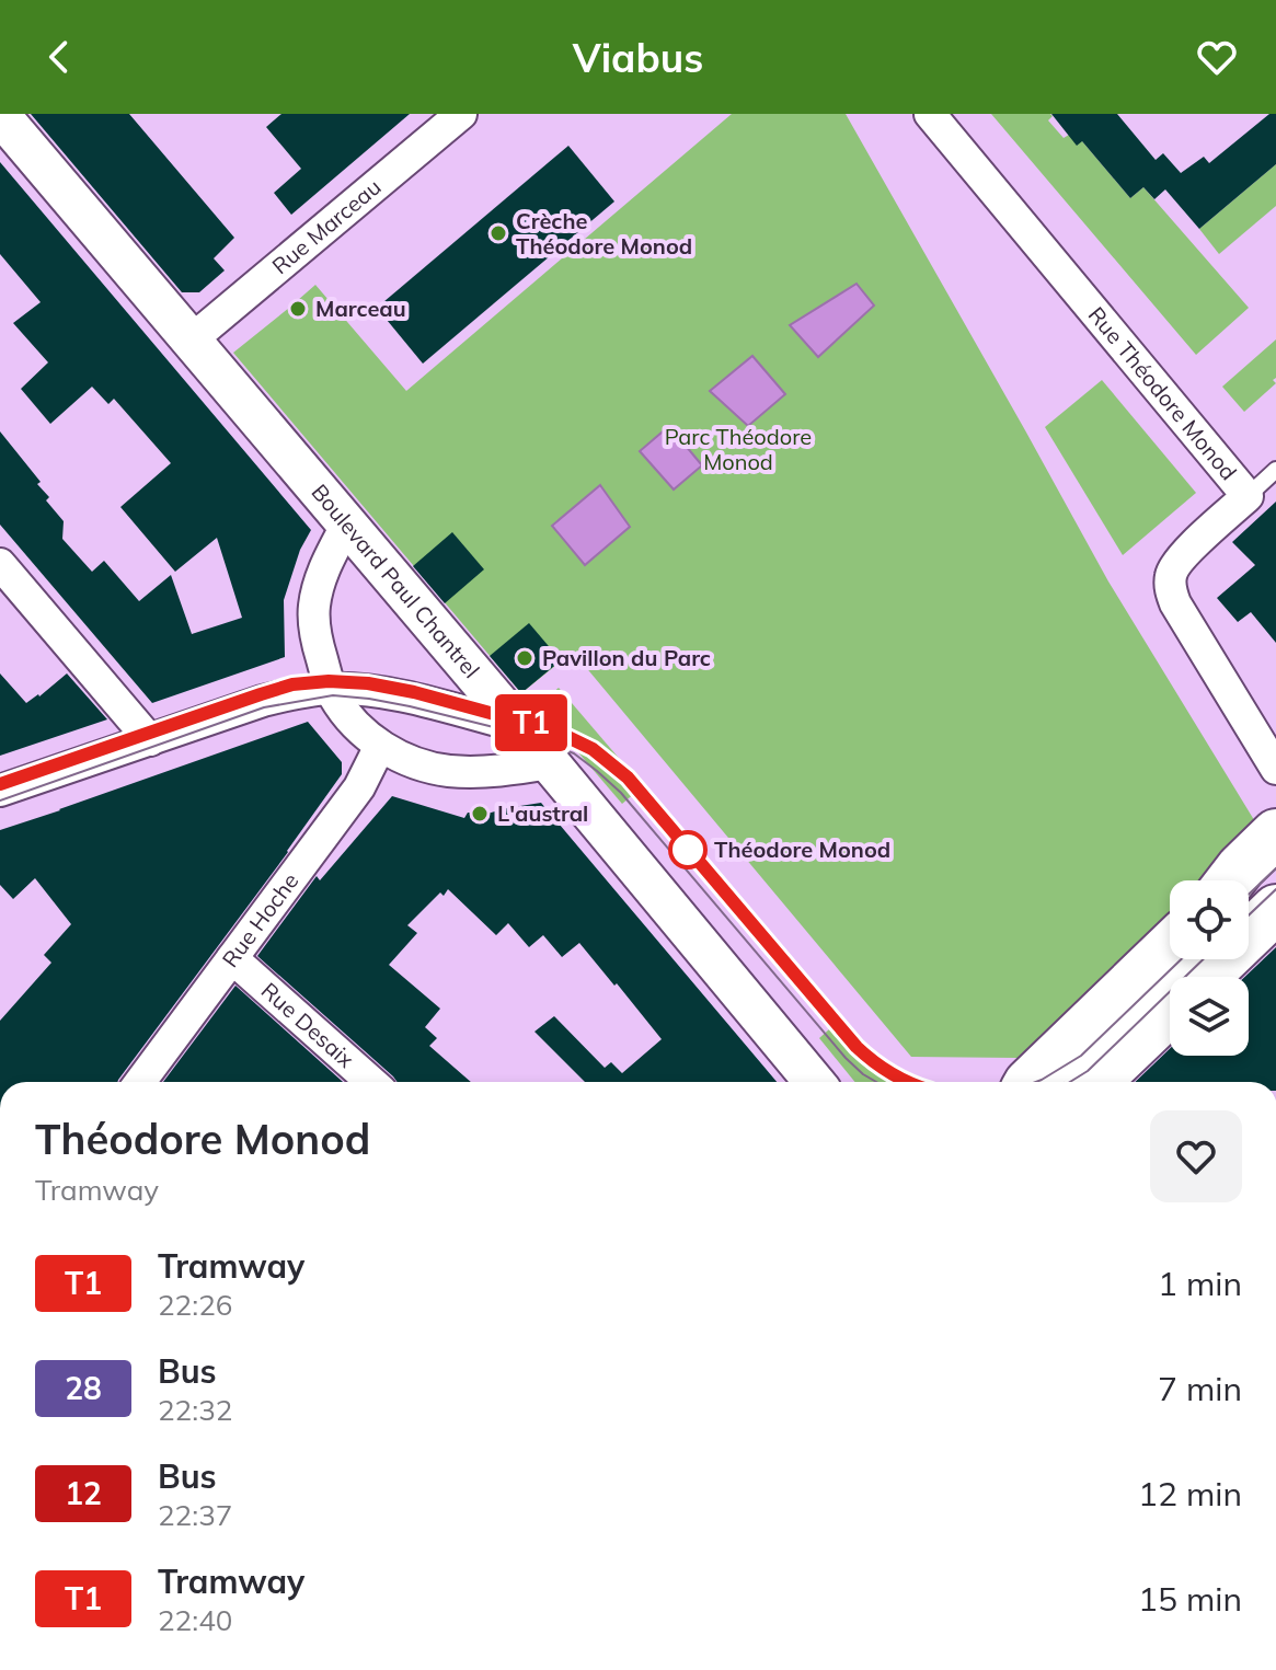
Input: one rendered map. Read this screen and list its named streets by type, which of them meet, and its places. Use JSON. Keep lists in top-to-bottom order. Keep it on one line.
{"streets":{"street":["Rue Marceau","Rue Théodore Monod","Boulevard Paul Chantrel","Rue Hoche","Rue Desaix"]},"crossings":[["Rue Marceau","Boulevard Paul Chantrel"],["Rue Hoche","Rue Desaix"]],"parks":["Parc Théodore Monod"],"places":["Crèche Théodore Monod","Marceau","Pavillon du Parc","L'austral","Théodore Monod"],"lines":["tram line T1"],"page":{"header":"Viabus","on_map":"T1","heading":["Théodore Monod","Tramway"],"list":[{"mark":"T1","name":"Tramway","note":"22:26","value":"1 min"},{"mark":"28","name":"Bus","note":"22:32","value":"7 min"},{"mark":"12","name":"Bus","note":"22:37","value":"12 min"},{"mark":"T1","name":"Tramway","note":"22:40","value":"15 min"}]}}
